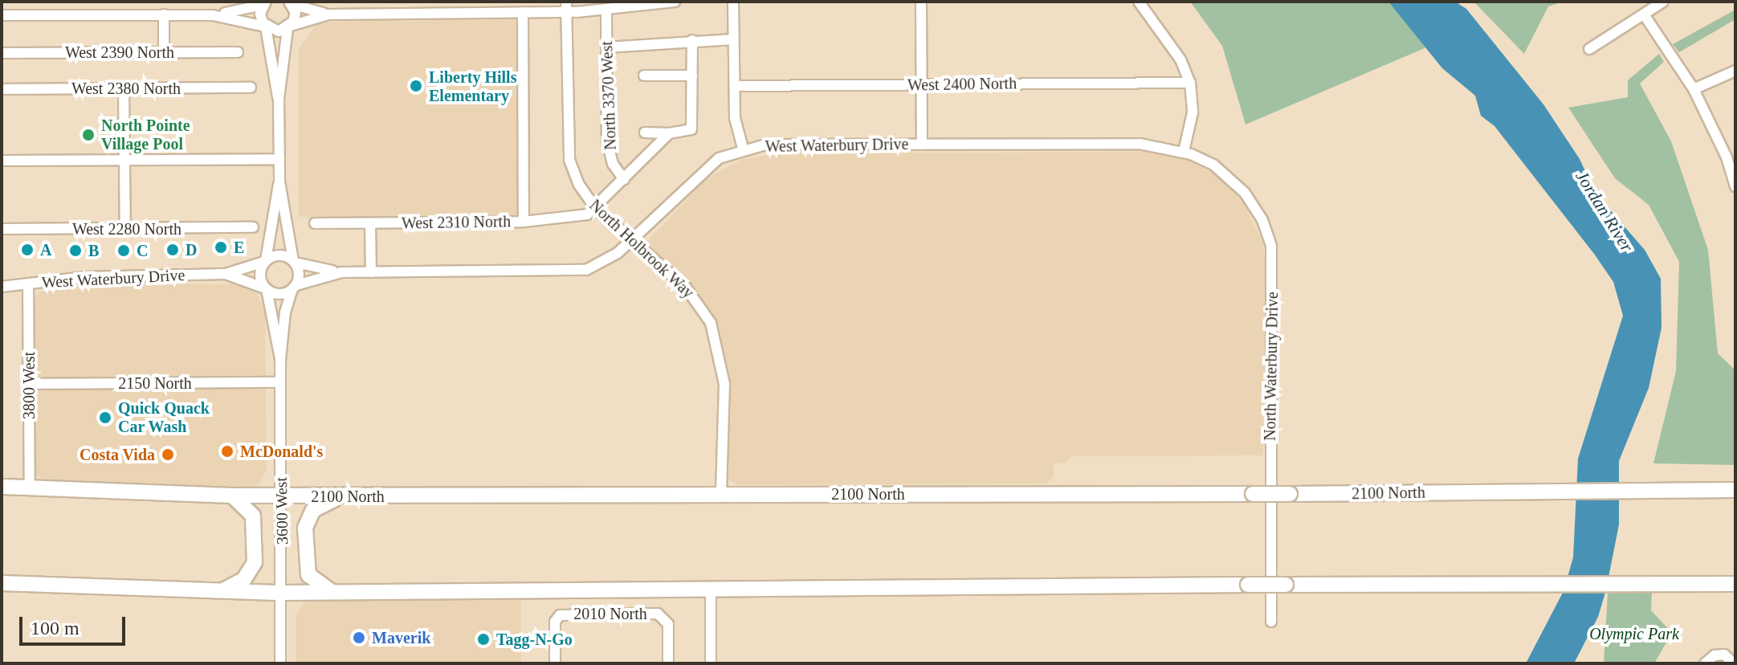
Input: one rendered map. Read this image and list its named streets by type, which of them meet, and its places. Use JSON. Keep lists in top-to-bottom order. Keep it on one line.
{"streets":{"highway":["2100 North"],"street":["West 2390 North","West 2400 North","West 2380 North","North 3370 West","West Waterbury Drive","West 2310 North","West 2280 North","North Holbrook Way","North Waterbury Drive","2150 North","3800 West","3600 West","2010 North"]},"crossings":[["West Waterbury Drive","North Holbrook Way"],["West Waterbury Drive","North Waterbury Drive"],["West Waterbury Drive","3800 West"],["West 2310 North","North Holbrook Way"],["North Holbrook Way","2100 North"],["2150 North","3800 West"],["2150 North","3600 West"],["3800 West","2100 North"],["2100 North","3600 West"]],"water":["Jordan River"],"parks":["Olympic Park"],"places":["Liberty Hills Elementary","North Pointe Village Pool","E","A","D","B","C","Quick Quack Car Wash","McDonald's","Costa Vida","Maverik","Tagg-N-Go"],"scale_bar":"100 m"}
